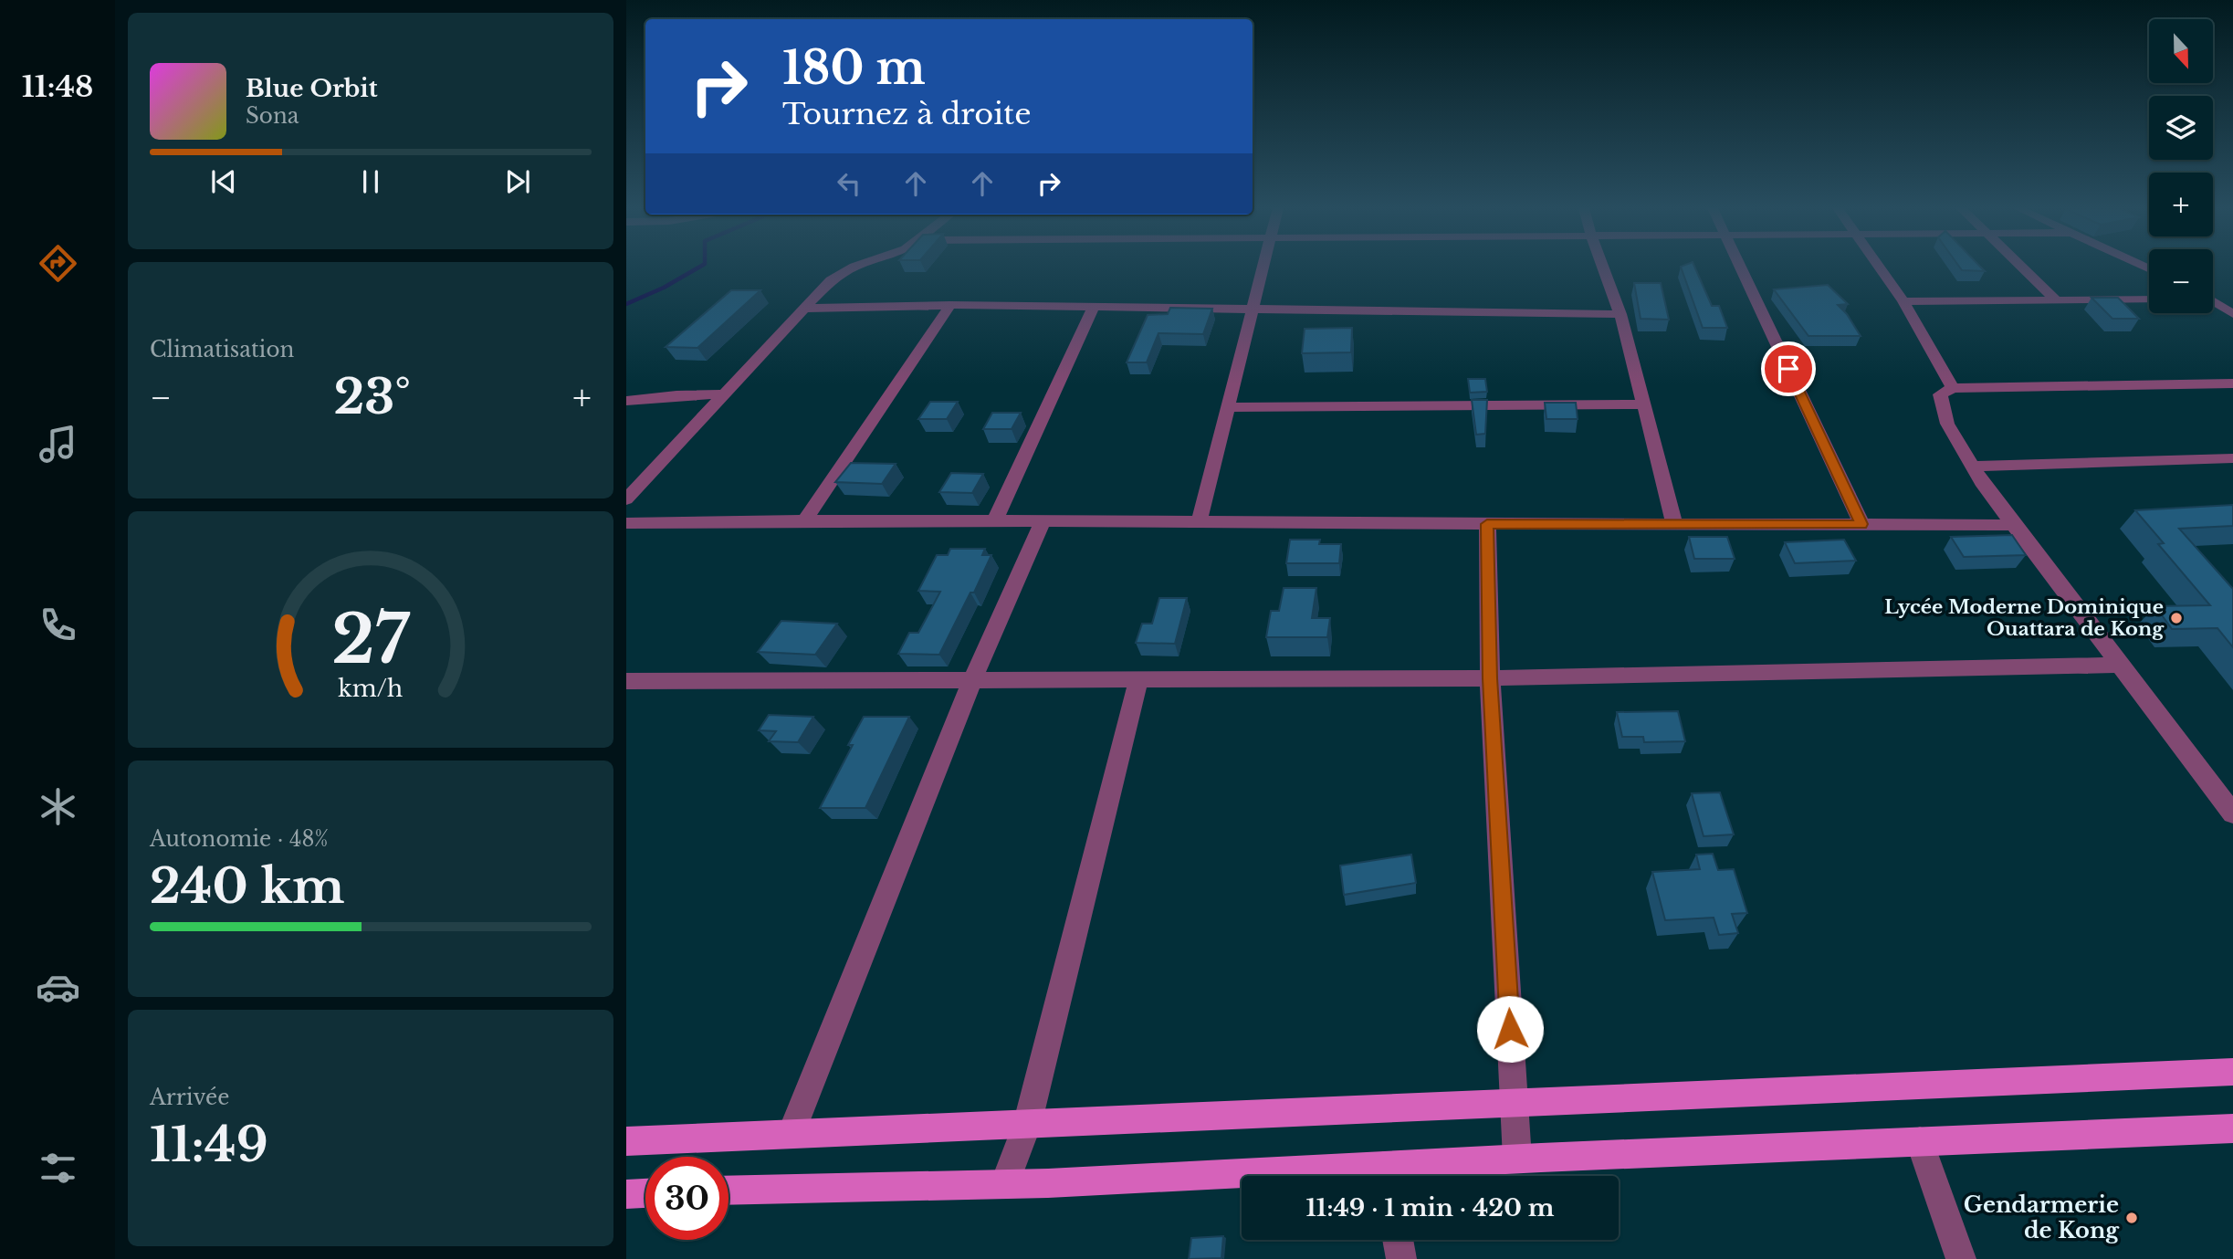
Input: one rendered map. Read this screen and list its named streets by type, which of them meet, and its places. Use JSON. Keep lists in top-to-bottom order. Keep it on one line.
{"places":["Lycée Moderne Dominique Ouattara de Kong","Gendarmerie de Kong"],"north":"bottom","page":{"tabs":"11:48","map_buttons":["+","−"],"turn":["180 m","Tournez à droite"],"song":["Blue Orbit","Sona"],"tile":["Climatisation",["Autonomie · 48%","240 km"],["Arrivée","11:49"]],"heat":["−","23°","+"],"limit":"30","trip":"11:49 · 1 min · 420 m","gauge":["27","km/h"]}}
